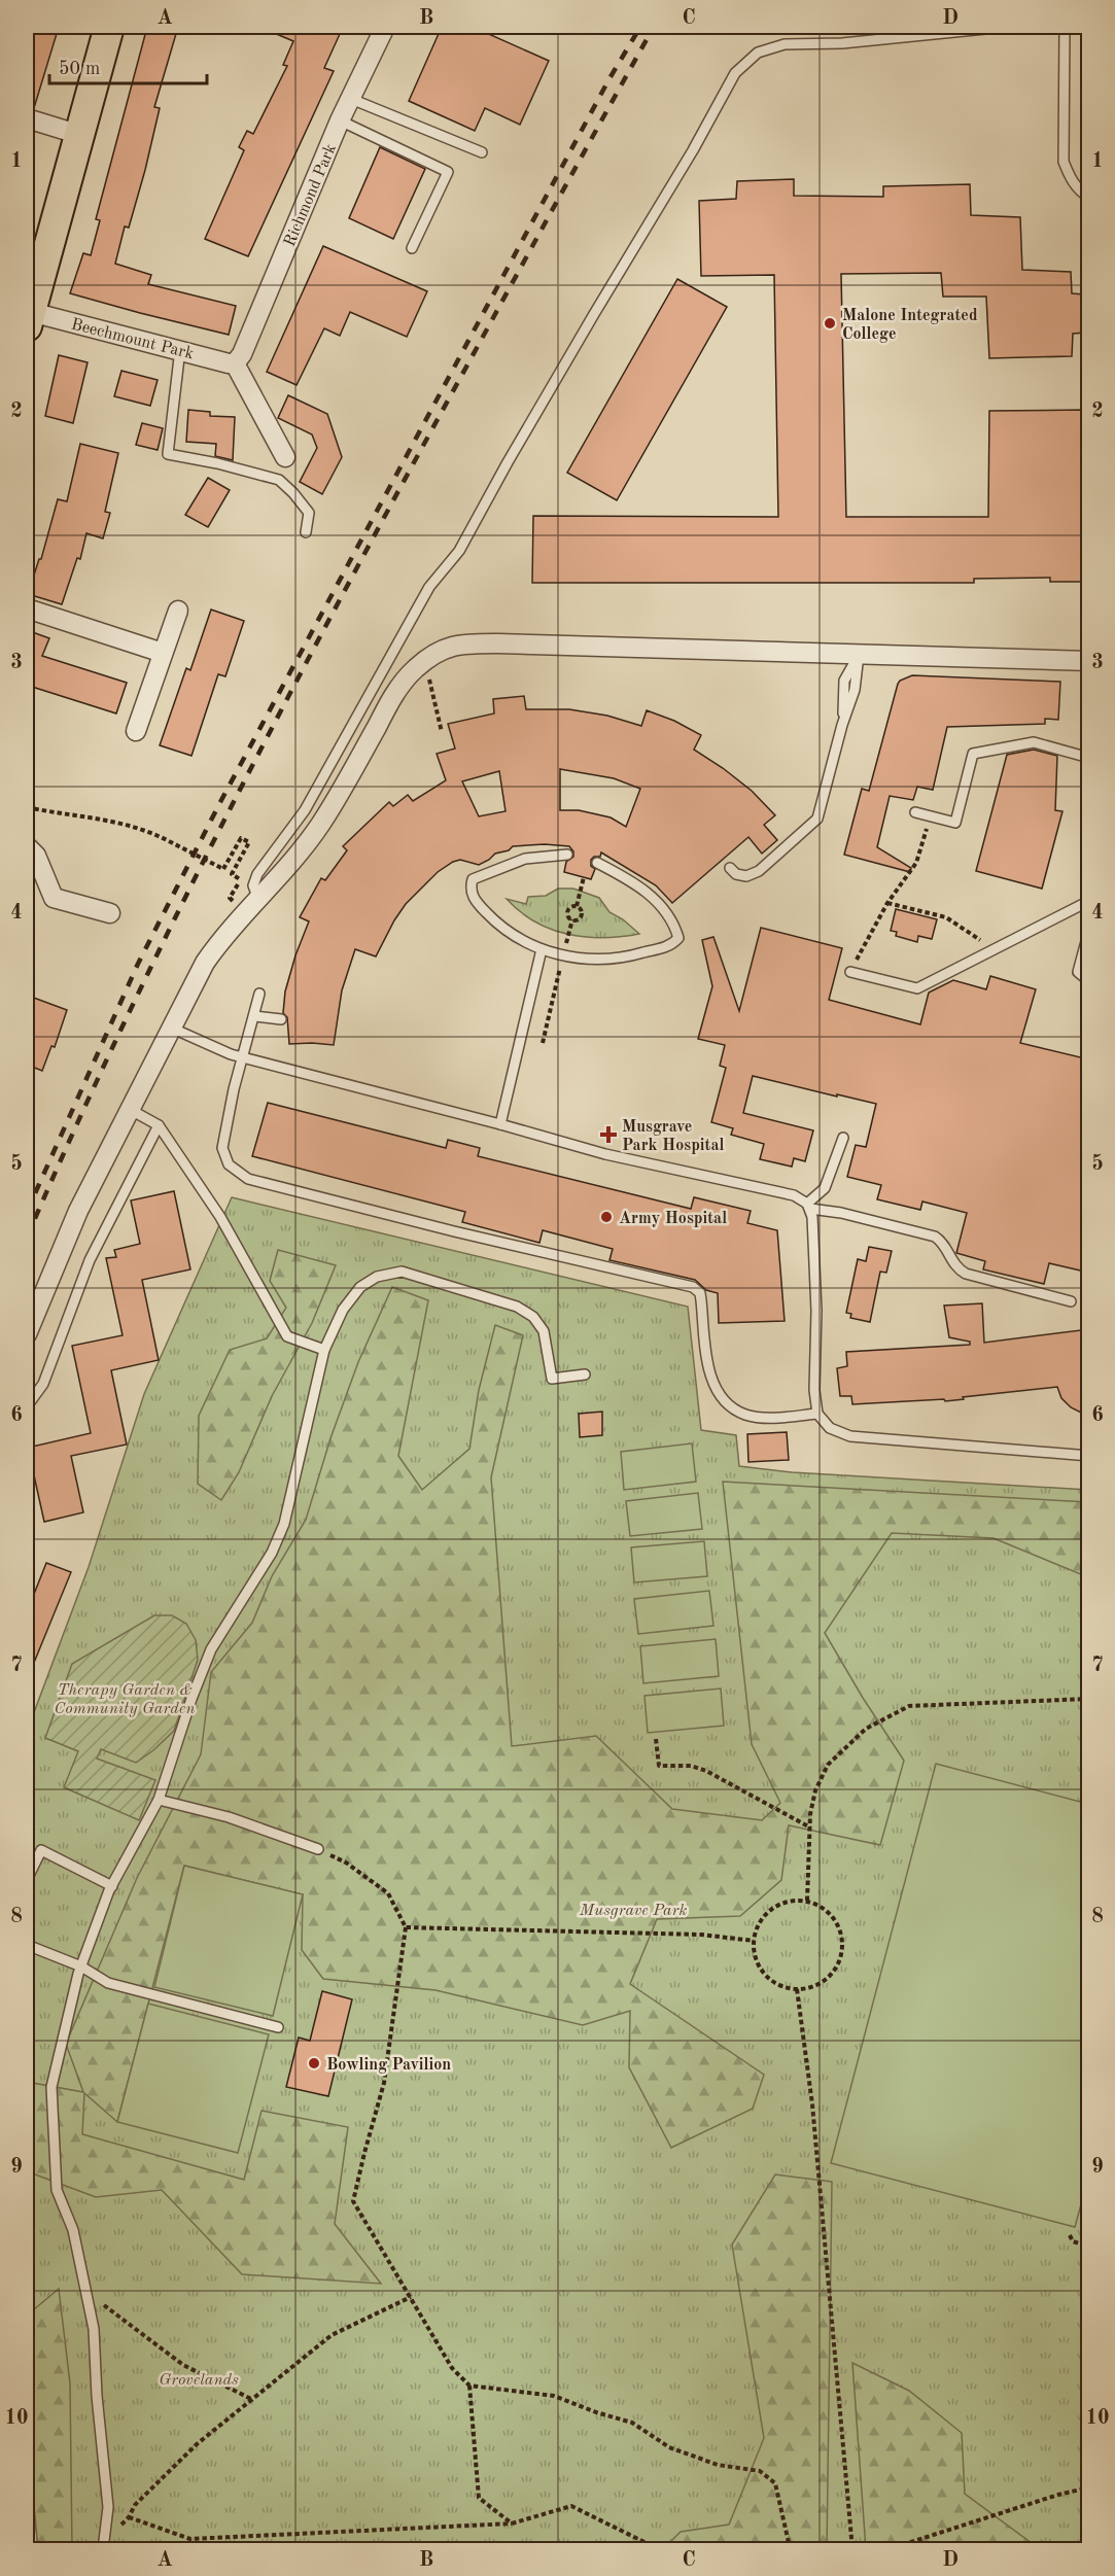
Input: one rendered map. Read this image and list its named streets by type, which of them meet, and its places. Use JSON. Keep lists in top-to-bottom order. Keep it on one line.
{"streets":{"street":["Richmond Park","Beechmount Park"]},"crossings":[["Richmond Park","Beechmount Park"]],"parks":["Therapy Garden & Community Garden","Musgrave Park","Grovelands"],"places":{"other":["Malone Integrated College","Army Hospital","Bowling Pavilion"],"health":["Musgrave Park Hospital"]},"scale_bar":"50 m","grid":{"columns":["A","B","C","D"],"rows":["1","2","3","4","5","6","7","8","9","10"]}}
